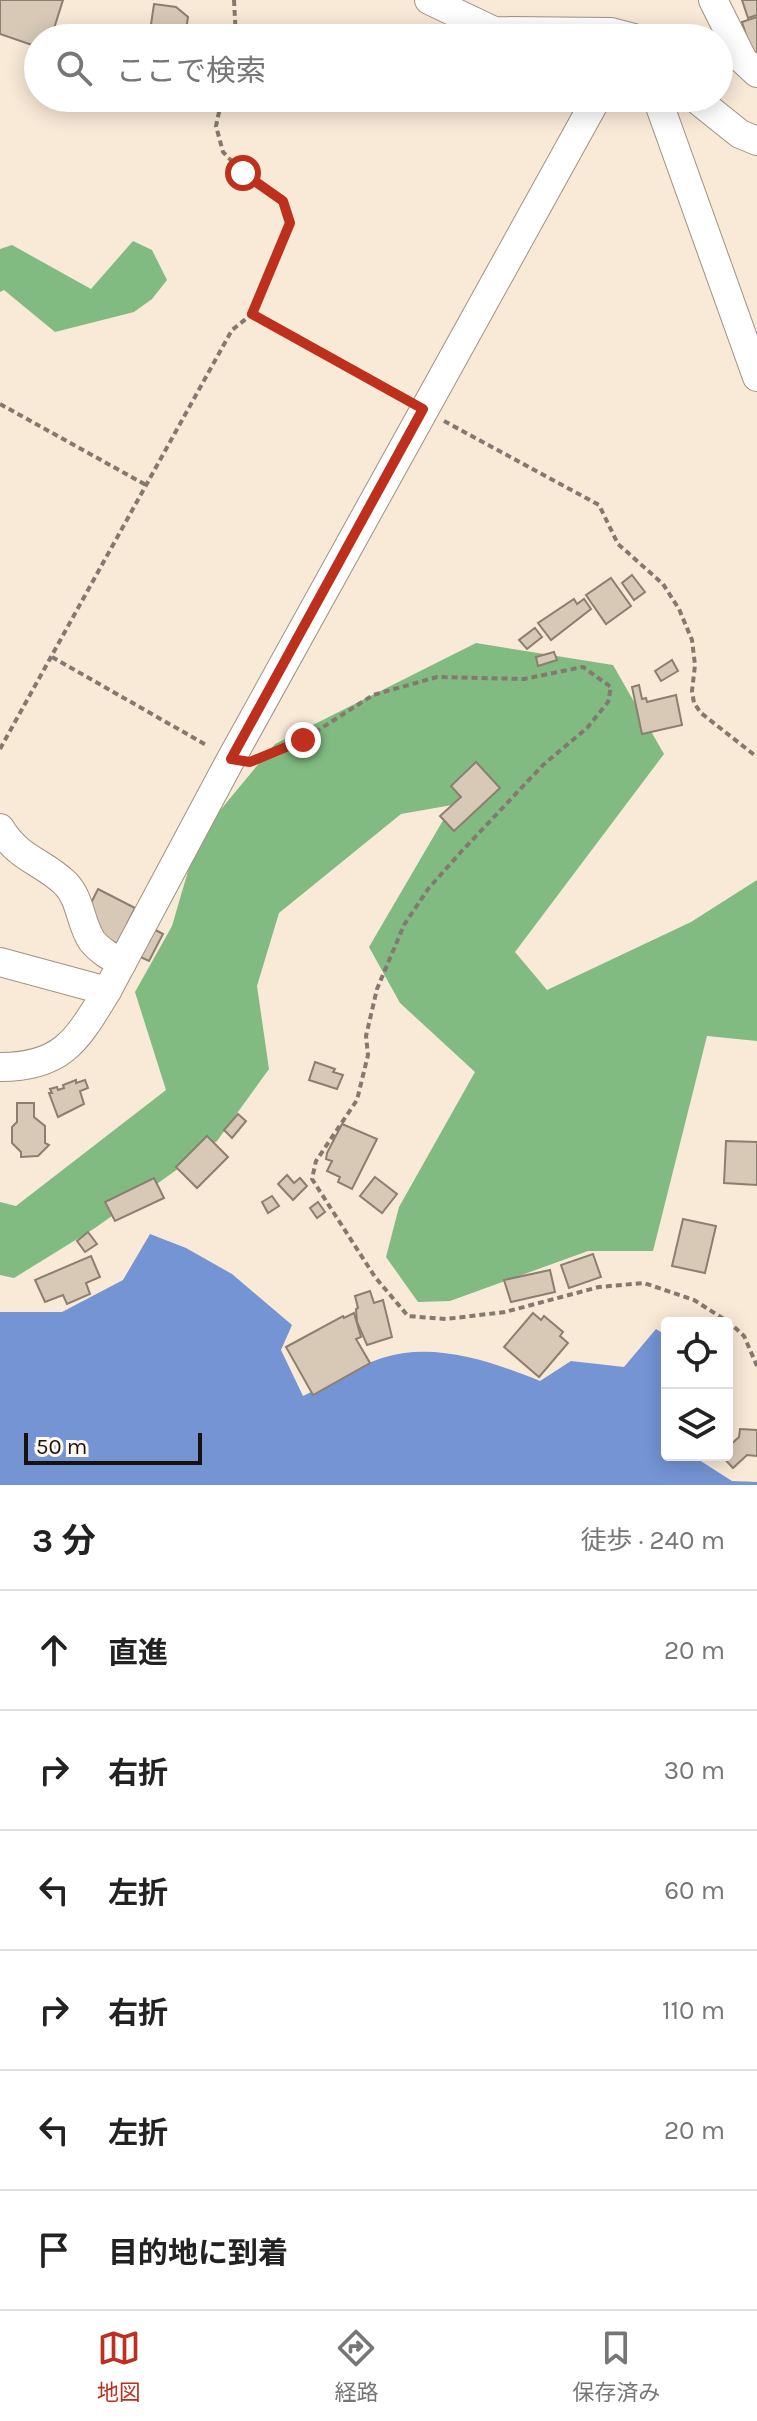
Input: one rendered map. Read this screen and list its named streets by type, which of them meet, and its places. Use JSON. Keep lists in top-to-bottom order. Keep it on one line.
{"scale_bar":"50 m","page":{"search":"ここで検索","scale":"50 m","heading":["3 分","徒歩 · 240 m"],"list":[["直進","20 m"],["右折","30 m"],["左折","60 m"],["右折","110 m"],["左折","20 m"],"目的地に到着"],"nav":["地図","経路","保存済み"]}}
